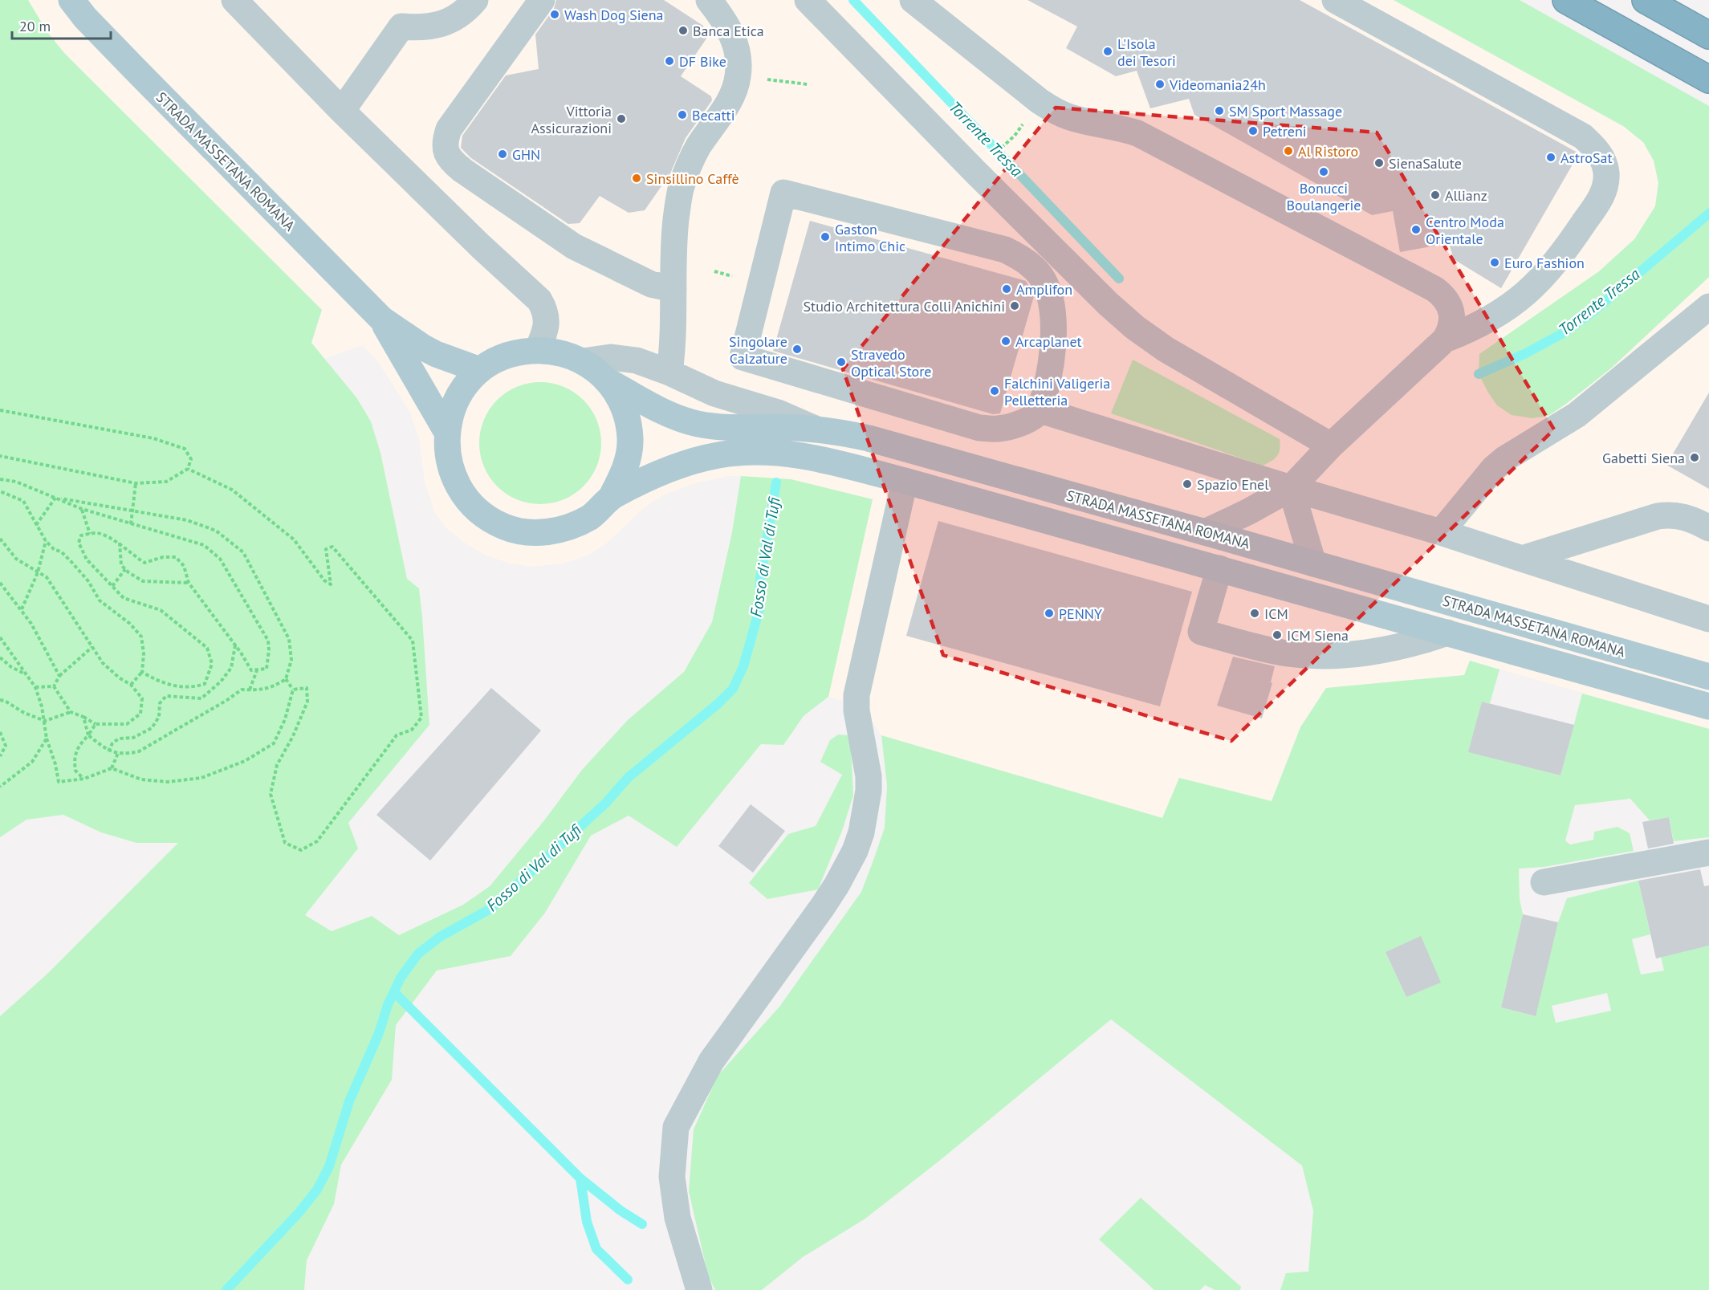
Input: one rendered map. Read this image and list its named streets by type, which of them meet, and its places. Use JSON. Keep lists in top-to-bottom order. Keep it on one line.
{"streets":{"main road":["STRADA MASSETANA ROMANA"]},"water":["Torrente Tressa","Fosso di Val di Tufi"],"places":["Wash Dog Siena","Banca Etica","L'Isola dei Tesori","DF Bike","Videomania24h","SM Sport Massage","Becatti","Vittoria Assicurazioni","Petreni","Al Ristoro","GHN","AstroSat","SienaSalute","Bonucci Boulangerie","Sinsillino Caffè","Allianz","Centro Moda Orientale","Gaston Intimo Chic","Euro Fashion","Amplifon","Studio Architettura Colli Anichini","Arcaplanet","Singolare Calzature","Stravedo Optical Store","Falchini Valigeria Pelletteria","Gabetti Siena","Spazio Enel","PENNY","ICM","ICM Siena"],"scale_bar":"20 m"}
